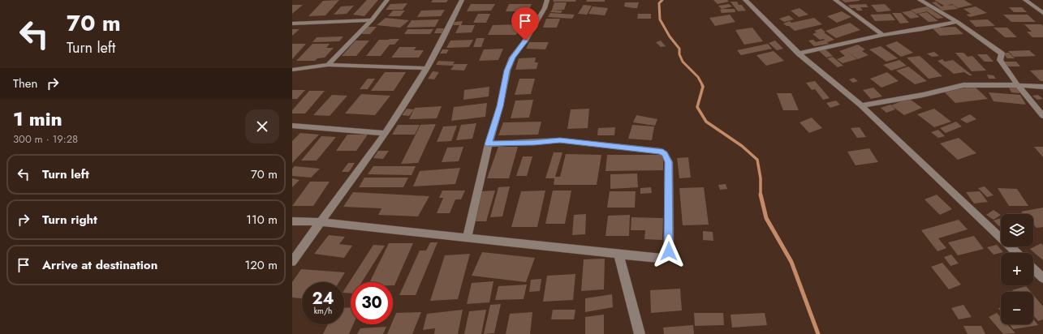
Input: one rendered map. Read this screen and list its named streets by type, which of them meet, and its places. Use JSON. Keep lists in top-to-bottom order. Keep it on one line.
{"page":{"turn":["70 m","Turn left"],"then":"Then","heading":["1 min","300 m · 19:28"],"list":[{"name":"Turn left","value":"70 m"},{"name":"Turn right","value":"110 m"},{"name":"Arrive at destination","value":"120 m"}],"map_buttons":["+","−"],"speed":"24 km/h","limit":"30"}}
